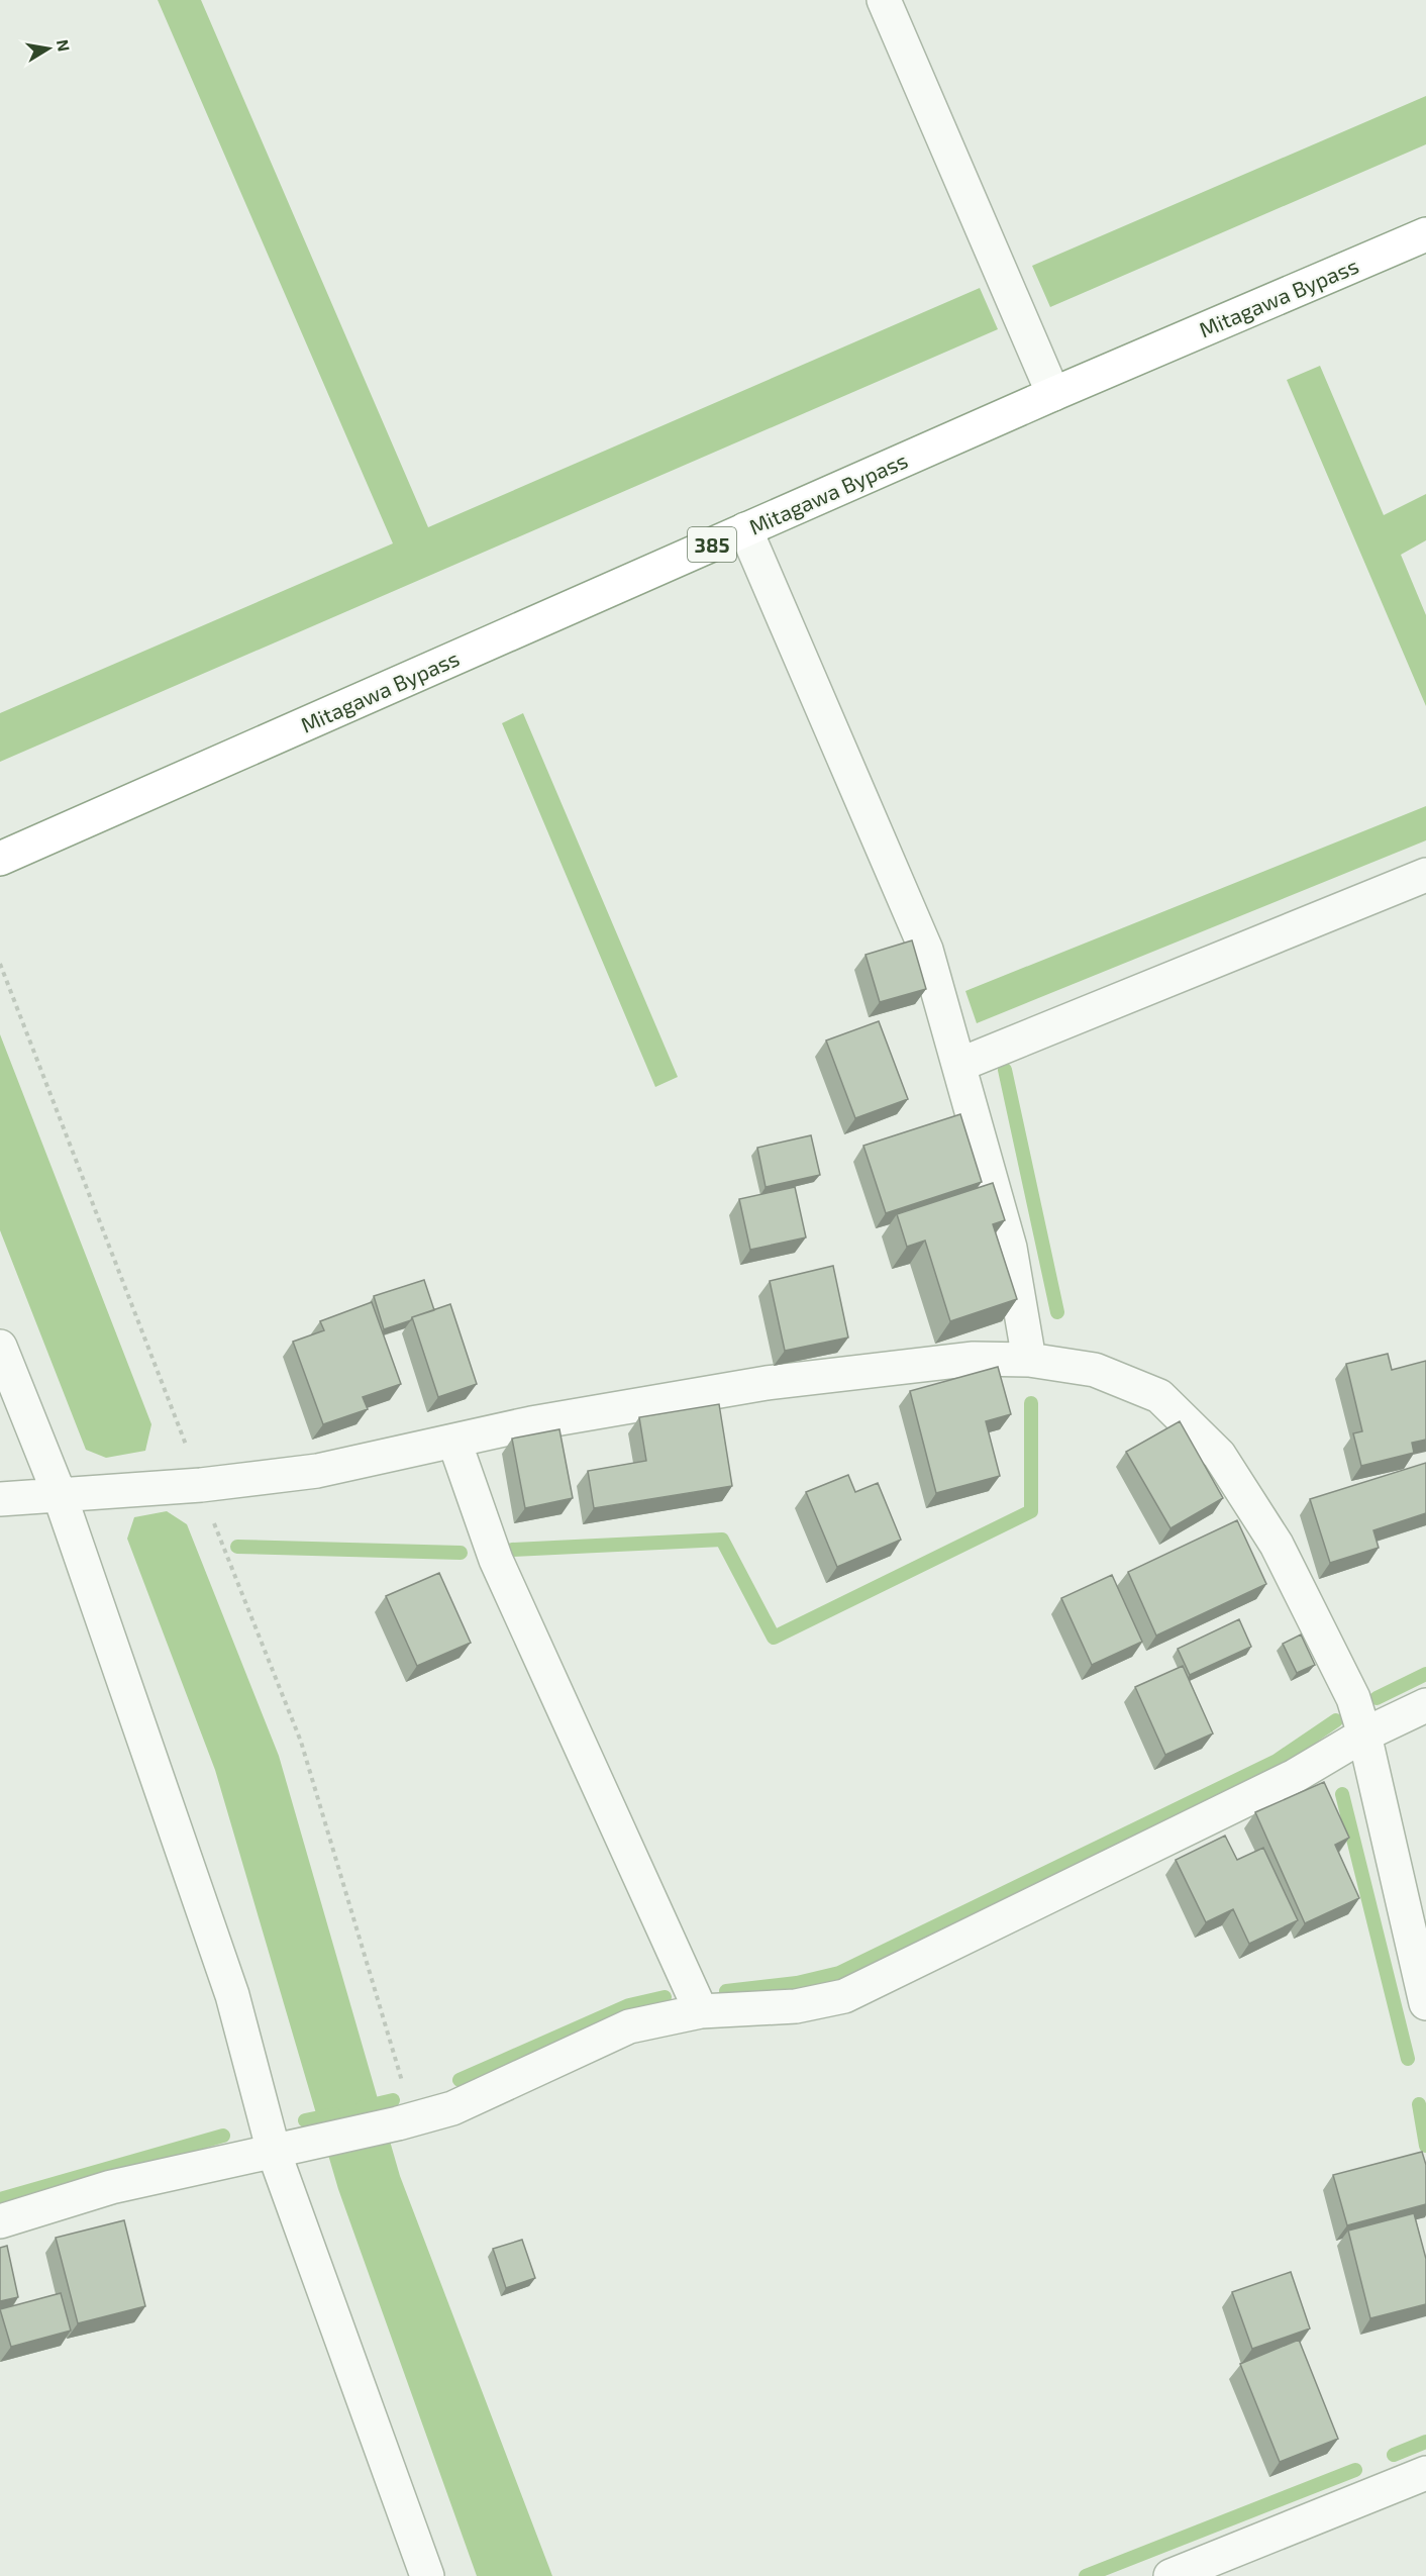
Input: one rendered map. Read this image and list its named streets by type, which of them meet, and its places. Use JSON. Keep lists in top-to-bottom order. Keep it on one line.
{"streets":{"highway":["Mitagawa Bypass","385"]},"north":"right"}
